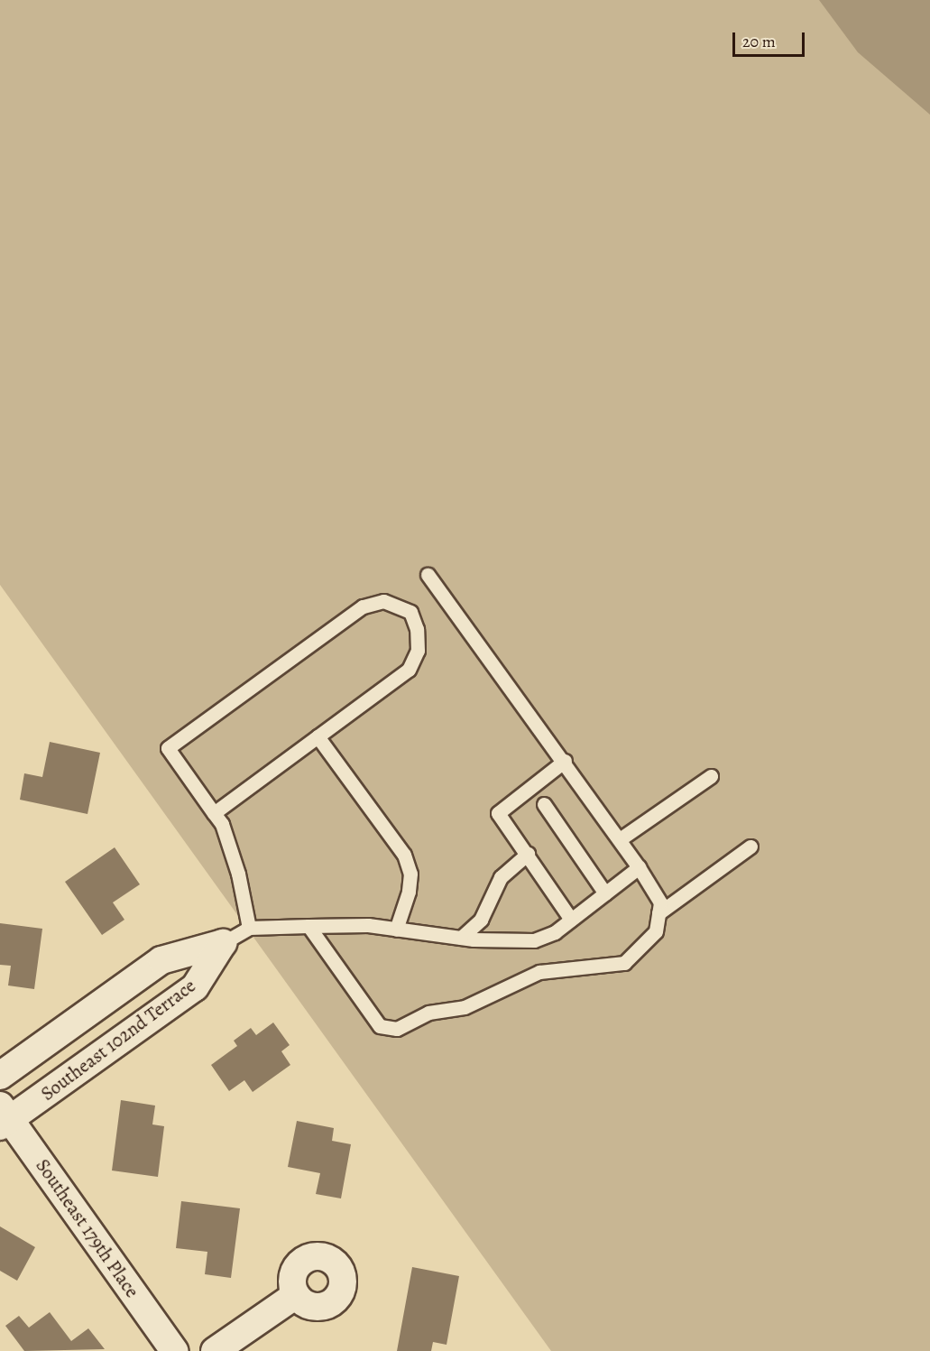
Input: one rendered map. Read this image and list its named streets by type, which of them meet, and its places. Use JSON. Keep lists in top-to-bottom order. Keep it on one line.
{"streets":{"street":["Southeast 102nd Terrace","Southeast 179th Place"]},"crossings":[["Southeast 102nd Terrace","Southeast 179th Place"]],"scale_bar":"20 m"}
